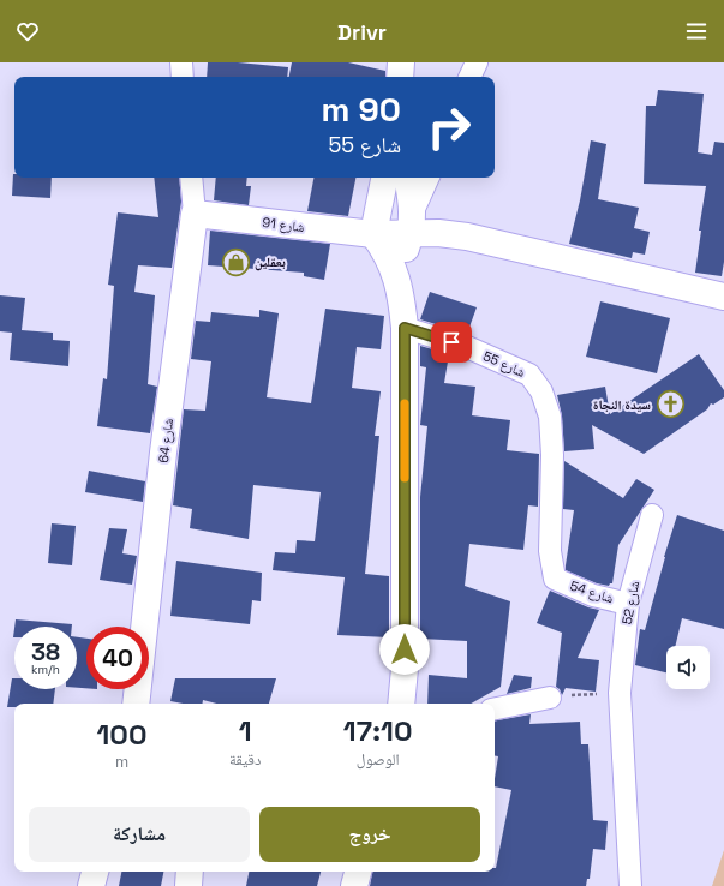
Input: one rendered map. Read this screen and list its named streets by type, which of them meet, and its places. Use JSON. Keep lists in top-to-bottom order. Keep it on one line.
{"streets":{"street":["شارع 91","شارع 55","شارع 64","شارع 54","شارع 52"]},"crossings":[["شارع 91","شارع 64"],["شارع 55","شارع 54"],["شارع 54","شارع 52"]],"places":{"shop":["بعقلين"],"church":["سيدة النجاة"]},"page":{"header":"Drivr","turn":["90 m","شارع 55"],"speed":"38 km/h","limit":"40","eta":["17:10","الوصول","1","دقيقة","100","m"],"buttons":["خروج","مشاركة"]}}
